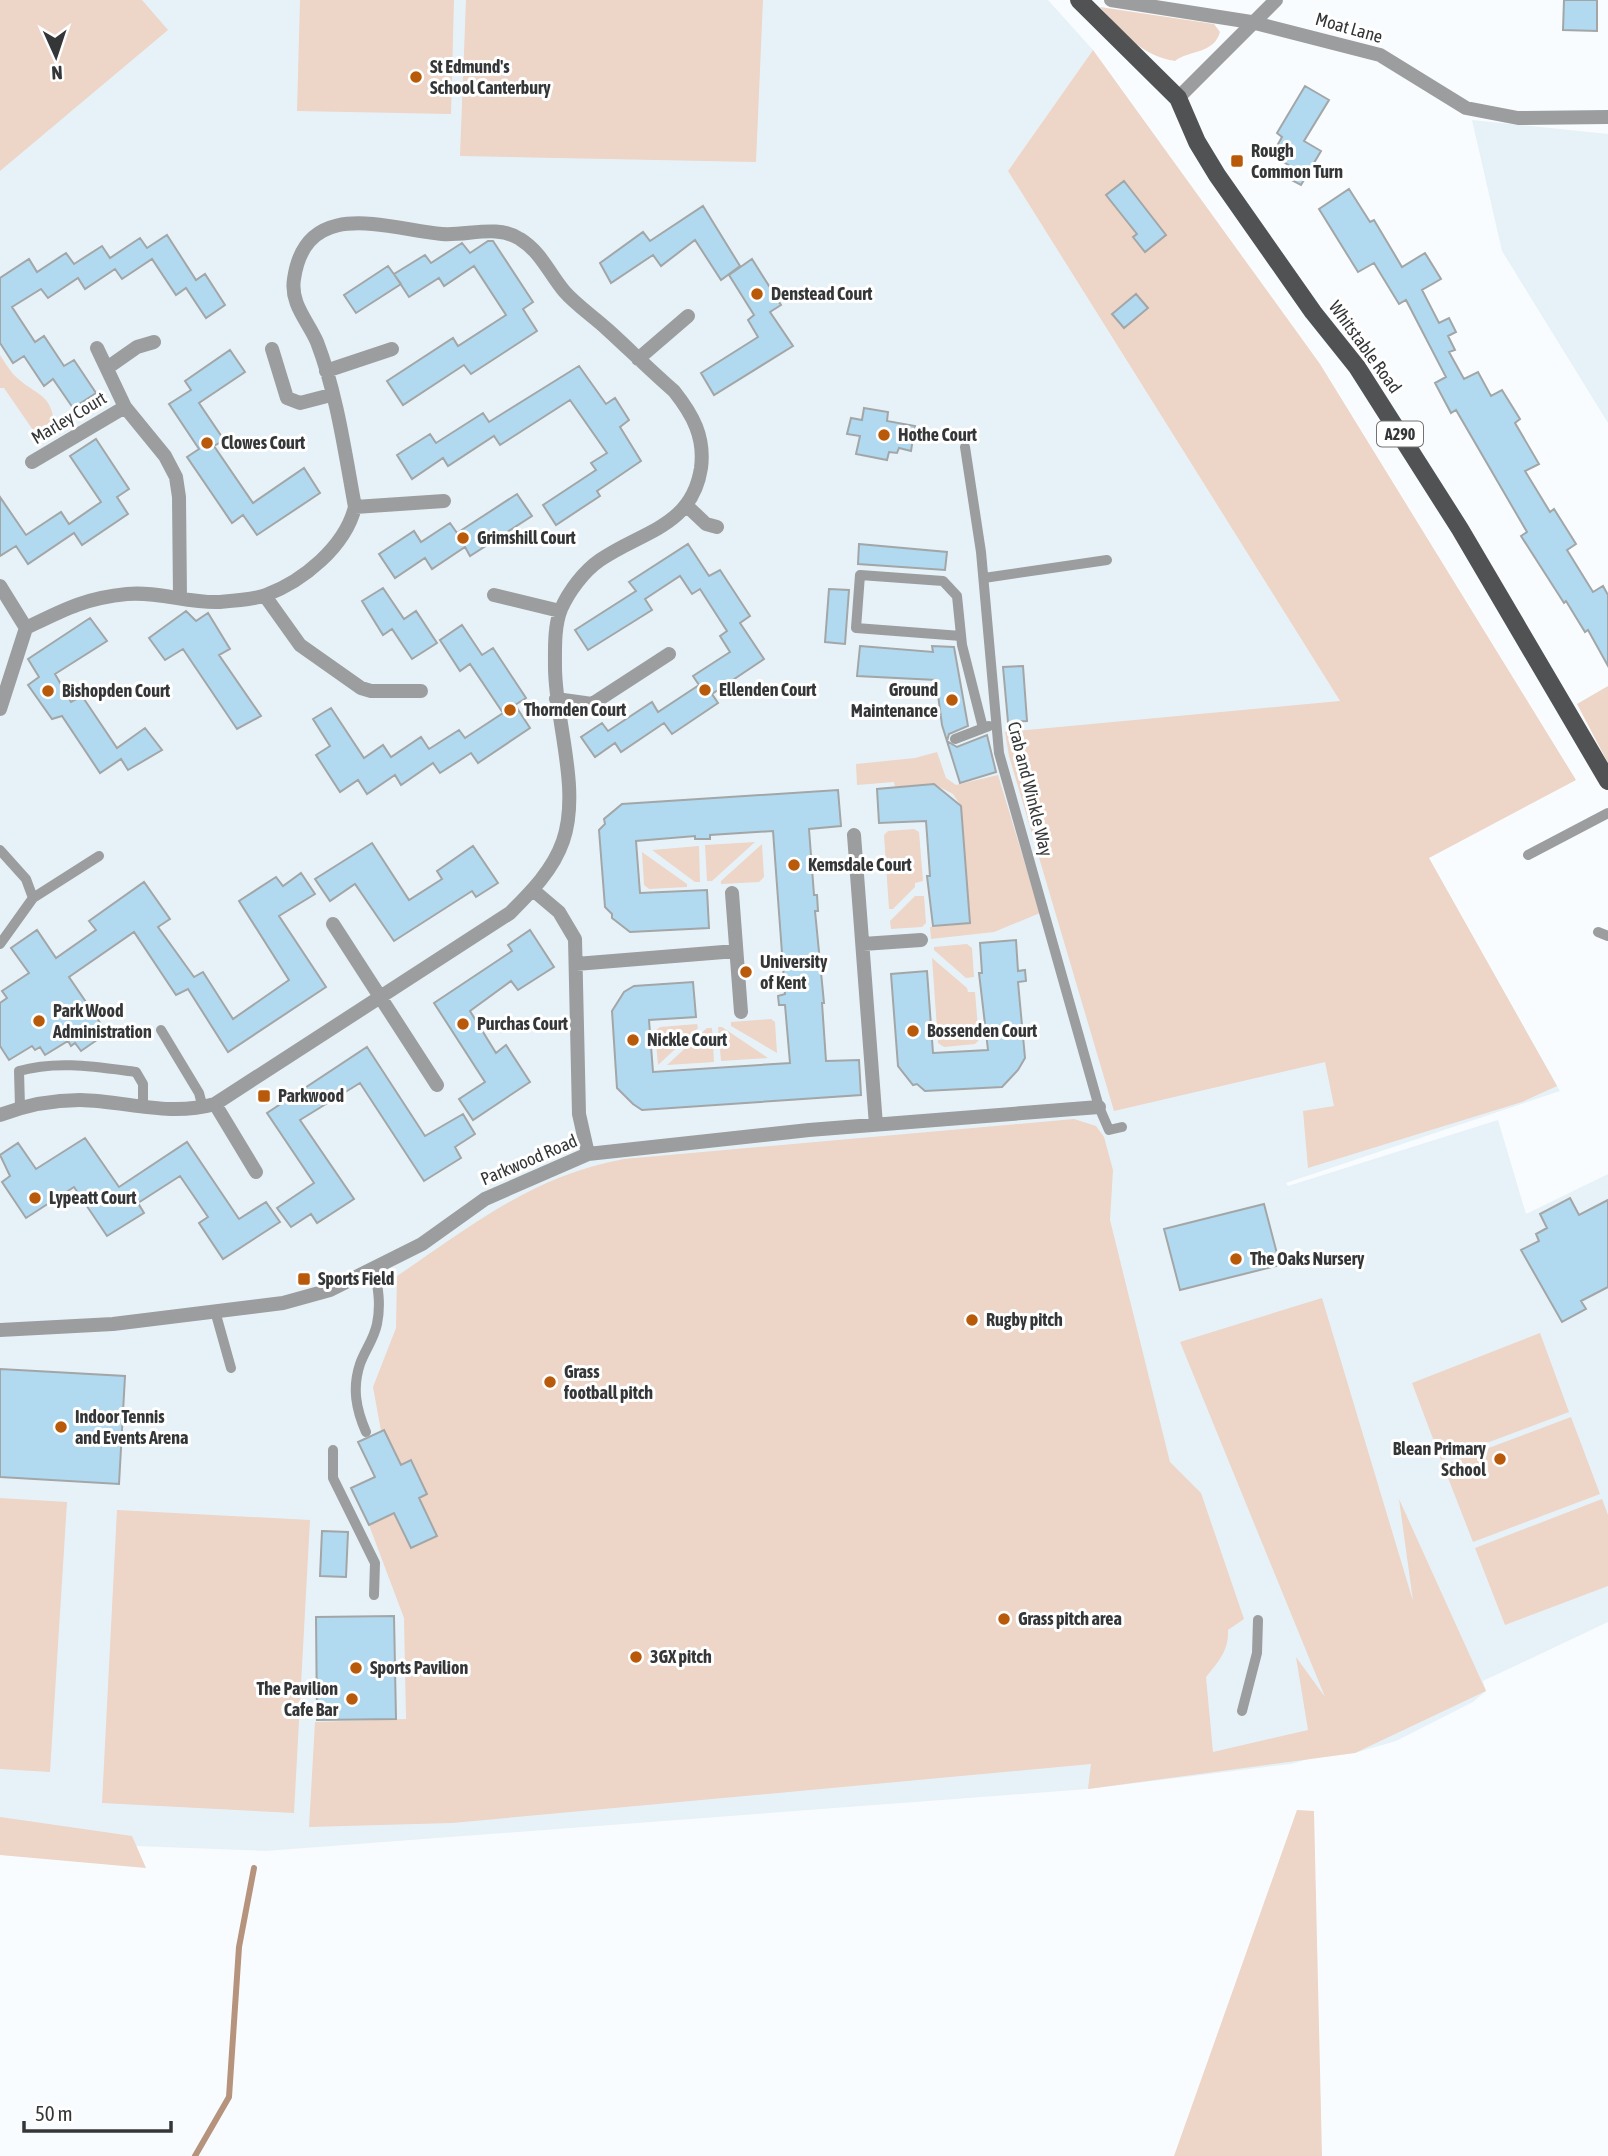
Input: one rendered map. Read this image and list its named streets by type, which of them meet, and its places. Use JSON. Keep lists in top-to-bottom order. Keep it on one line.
{"streets":{"main road":["Whitstable Road","A290"],"street":["Moat Lane","Marley Court","Parkwood Road"],"lane":["Crab and Winkle Way"]},"crossings":[["Crab and Winkle Way","Parkwood Road"]],"places":{"other":["St Edmund's School Canterbury","Denstead Court","Hothe Court","Clowes Court","Grimshill Court","Ellenden Court","Bishopden Court","Ground Maintenance","Thornden Court","Kemsdale Court","University of Kent","Park Wood Administration","Purchas Court","Bossenden Court","Nickle Court","Lypeatt Court","The Oaks Nursery","Rugby pitch","Grass football pitch","Indoor Tennis and Events Arena","Blean Primary School","Grass pitch area","3GX pitch","Sports Pavilion","The Pavilion Cafe Bar"],"transit":["Rough Common Turn","Parkwood","Sports Field"]},"scale_bar":"50 m","north":"bottom"}
